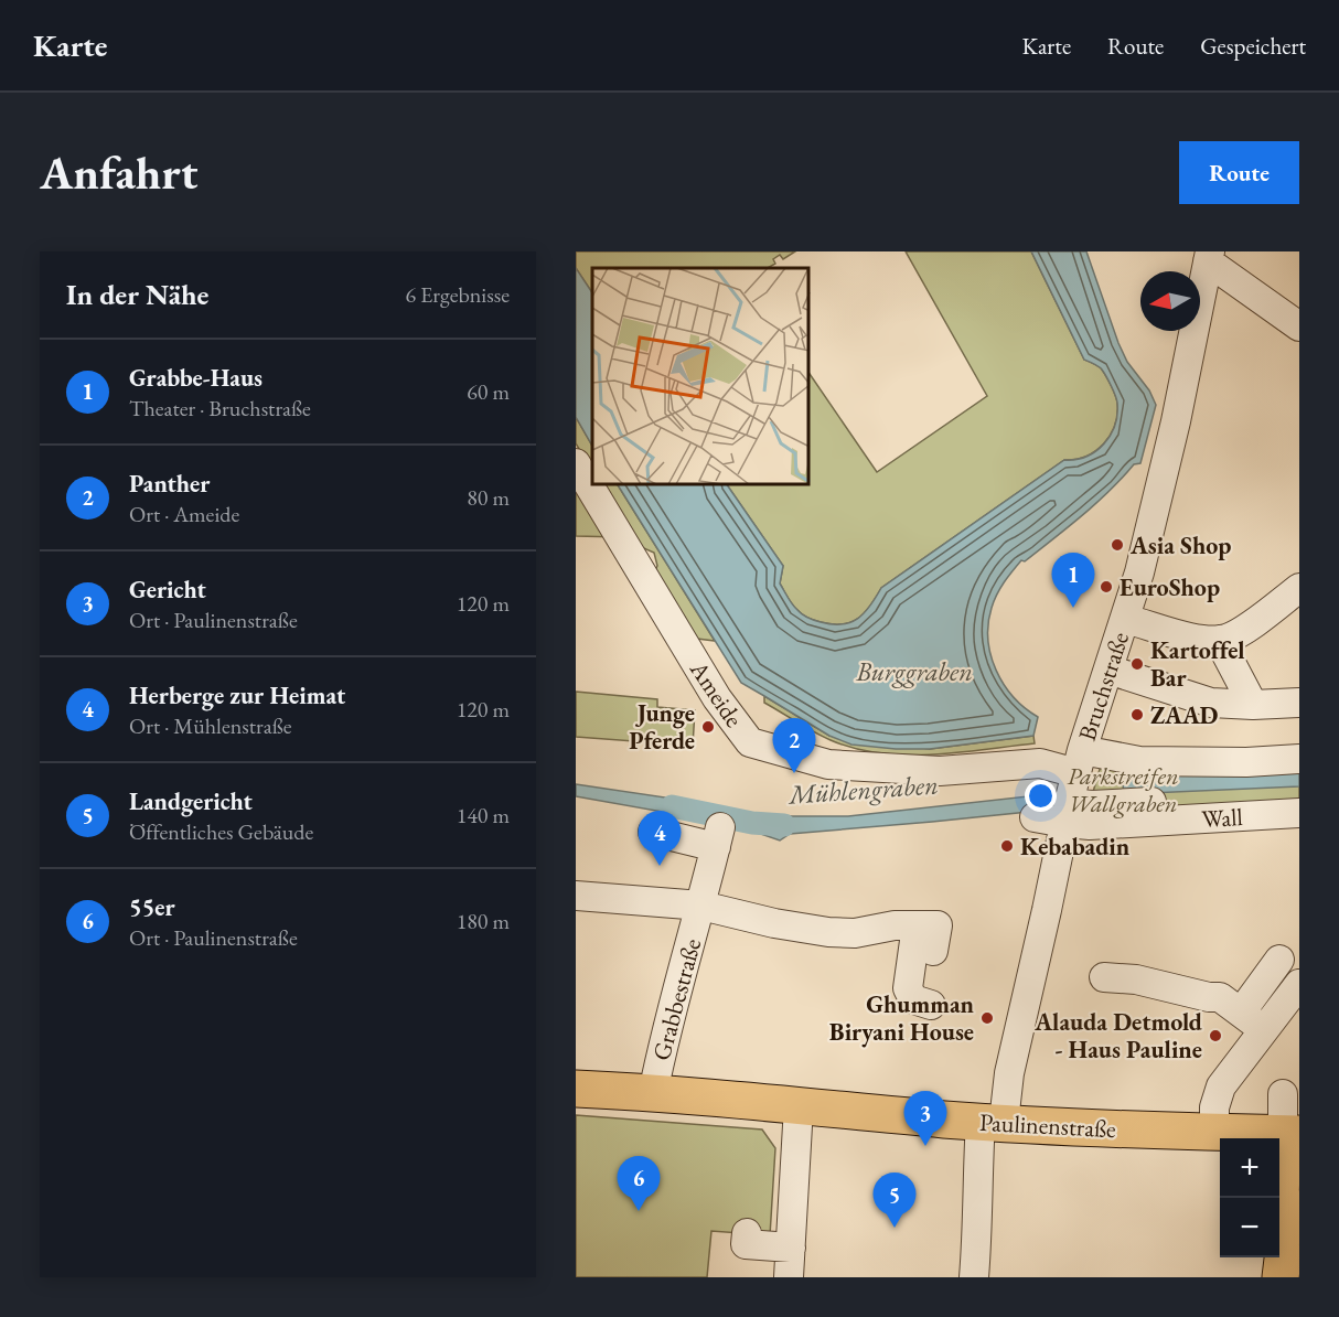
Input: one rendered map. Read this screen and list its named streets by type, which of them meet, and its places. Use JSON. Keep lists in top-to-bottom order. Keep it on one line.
{"streets":{"main road":["Paulinenstraße"],"street":["Bruchstraße","Ameide","Wall","Grabbestraße"]},"crossings":[["Bruchstraße","Ameide"],["Bruchstraße","Wall"],["Bruchstraße","Paulinenstraße"],["Grabbestraße","Paulinenstraße"]],"water":["Burggraben","Mühlengraben"],"parks":["Parkstreifen Wallgraben"],"places":["Asia Shop","EuroShop","Kartoffel Bar","ZAAD","Junge Pferde","Kebabadin","Ghumman Biryani House","Alauda Detmold - Haus Pauline"],"north":"left","page":{"header":"Karte","nav":["Karte","Route","Gespeichert"],"buttons":"Route","title":"Anfahrt","heading":["In der Nähe","6 Ergebnisse"],"list":[{"mark":"1","name":"Grabbe-Haus","note":"Theater · Bruchstraße","value":"60 m"},{"mark":"2","name":"Panther","note":"Ort · Ameide","value":"80 m"},{"mark":"3","name":"Gericht","note":"Ort · Paulinenstraße","value":"120 m"},{"mark":"4","name":"Herberge zur Heimat","note":"Ort · Mühlenstraße","value":"120 m"},{"mark":"5","name":"Landgericht","note":"Öffentliches Gebäude","value":"140 m"},{"mark":"6","name":"55er","note":"Ort · Paulinenstraße","value":"180 m"}],"pins":["1","2","4","3","6","5"],"map_buttons":["+","−"]}}
